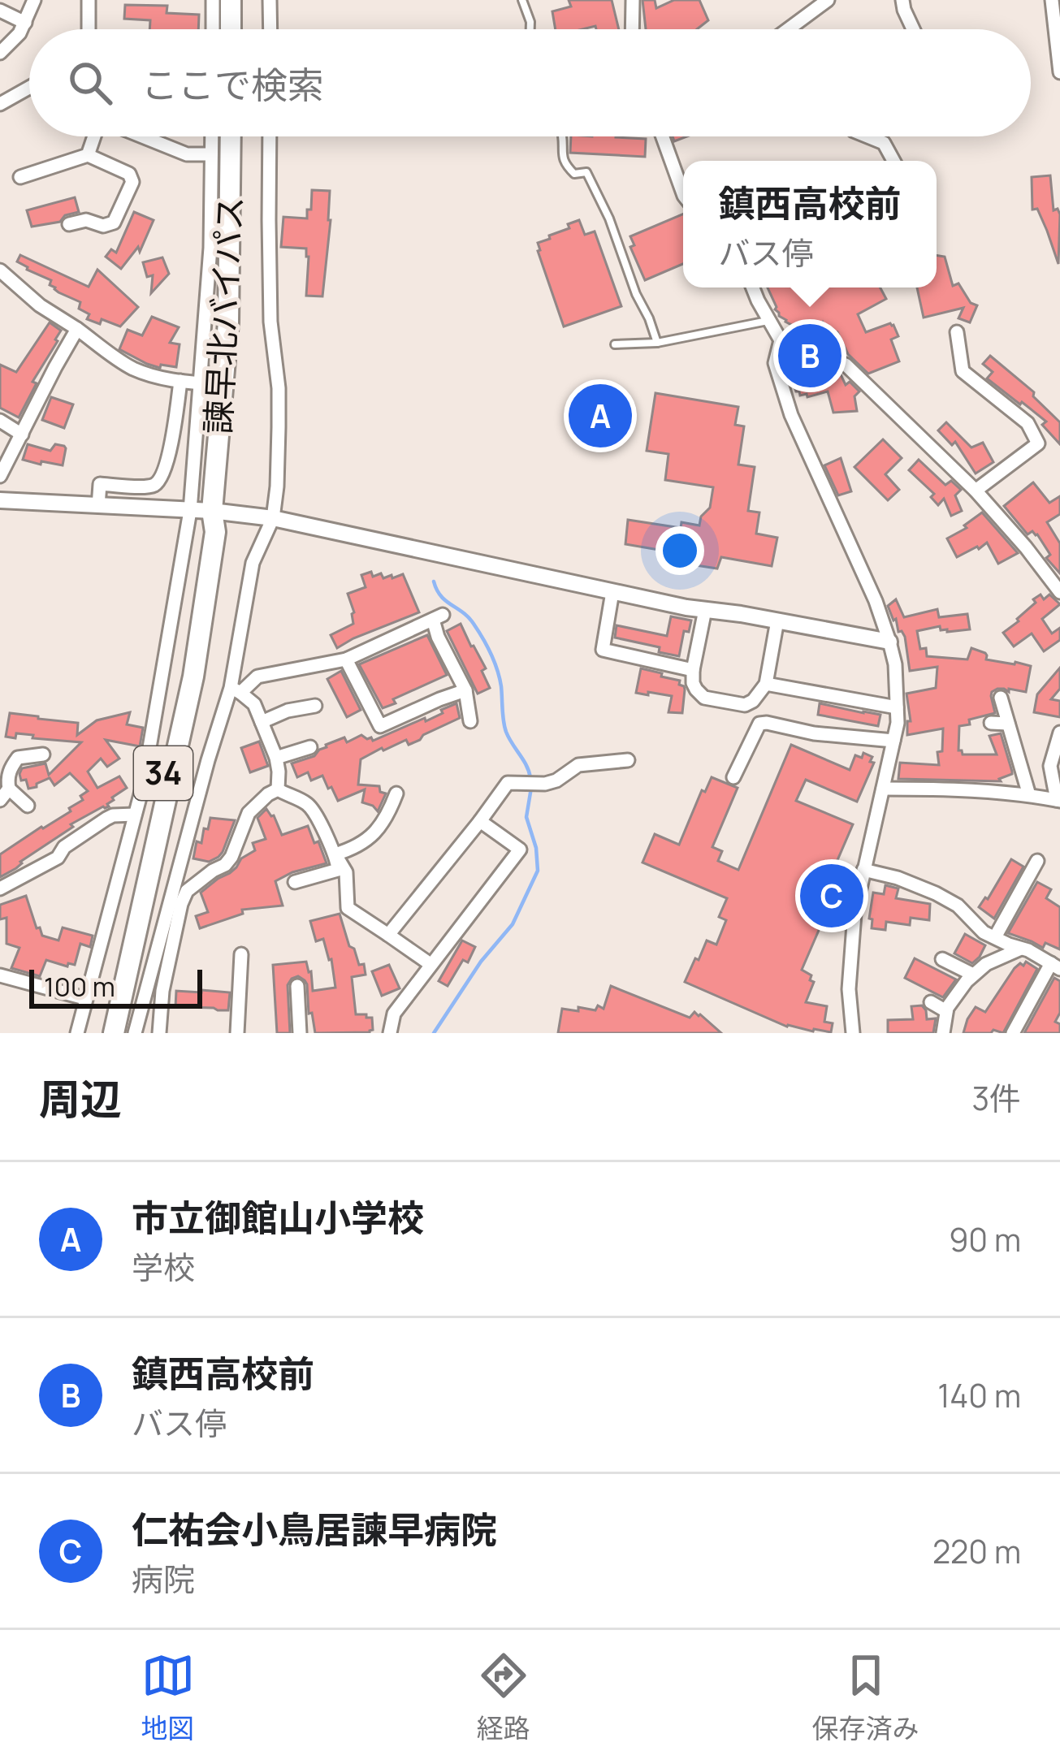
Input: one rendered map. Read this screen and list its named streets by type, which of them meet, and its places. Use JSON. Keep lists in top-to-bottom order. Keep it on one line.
{"streets":{"highway":["諫早北バイパス","34"]},"scale_bar":"100 m","page":{"search":"ここで検索","popup":["鎮西高校前","バス停"],"pins":["B","A","C"],"scale":"100 m","heading":["周辺","3件"],"list":[{"mark":"A","name":"市立御館山小学校","note":"学校","value":"90 m"},{"mark":"B","name":"鎮西高校前","note":"バス停","value":"140 m"},{"mark":"C","name":"仁祐会小鳥居諫早病院","note":"病院","value":"220 m"}],"nav":["地図","経路","保存済み"]}}
